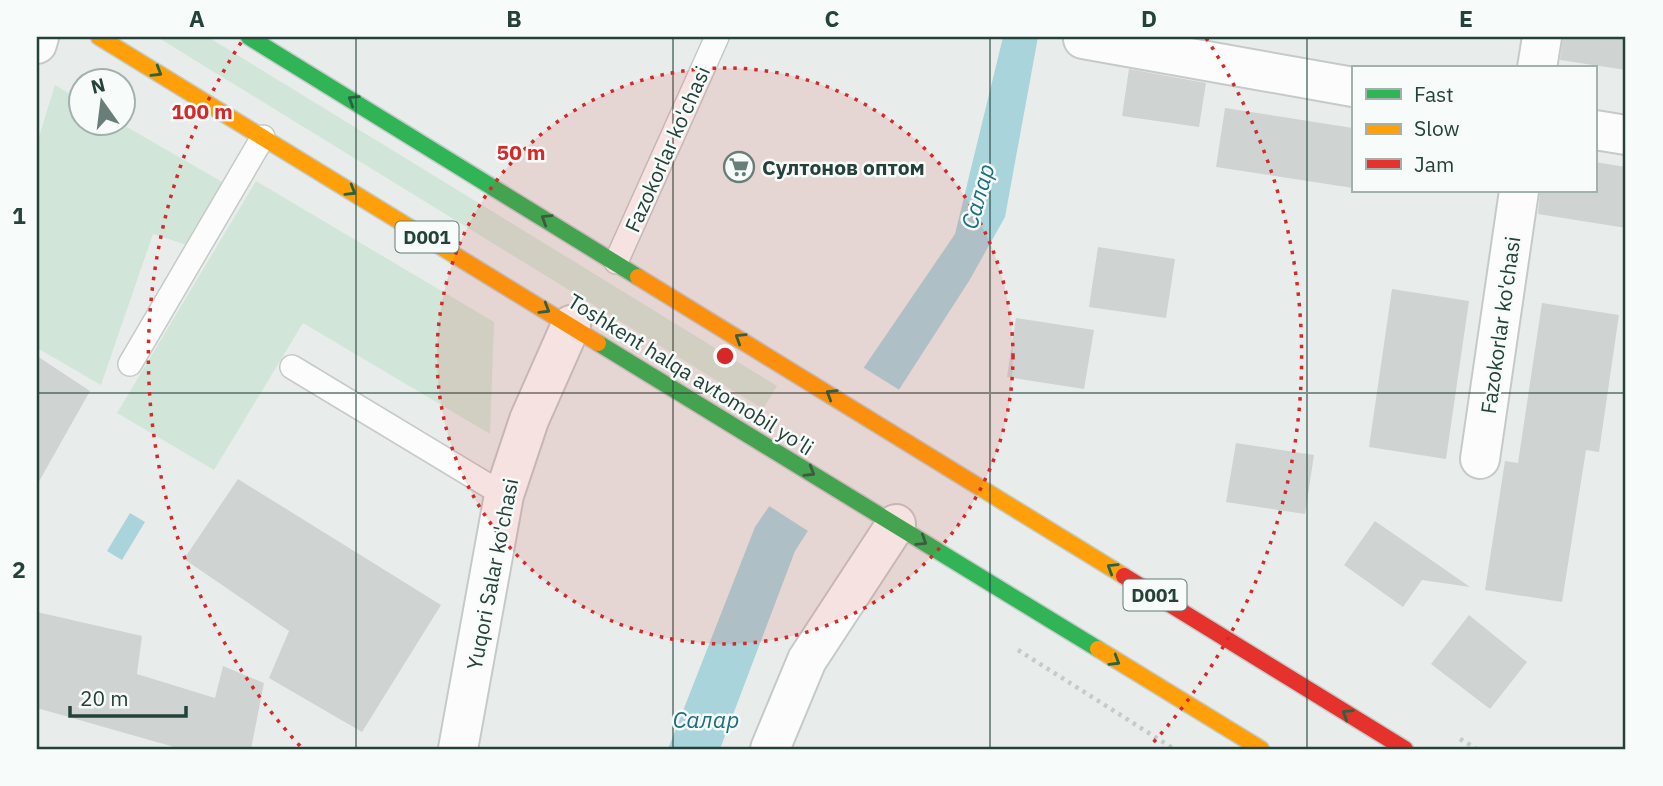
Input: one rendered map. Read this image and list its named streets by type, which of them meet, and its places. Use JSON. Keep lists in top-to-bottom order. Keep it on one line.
{"streets":{"highway":["D001","Toshkent halqa avtomobil yo'li"],"street":["Fazokorlar ko'chasi","Yuqori Salar ko'chasi"]},"crossings":[["Fazokorlar ko'chasi","D001"],["Toshkent halqa avtomobil yo'li","Yuqori Salar ko'chasi"]],"water":["Салар"],"places":{"supermarket":["Султонов оптом"]},"legend":["Fast","Slow","Jam"],"scale_bar":"20 m","north":"top","grid":{"columns":["A","B","C","D","E"],"rows":["1","2"]},"rings":["100 m","50 m"]}
